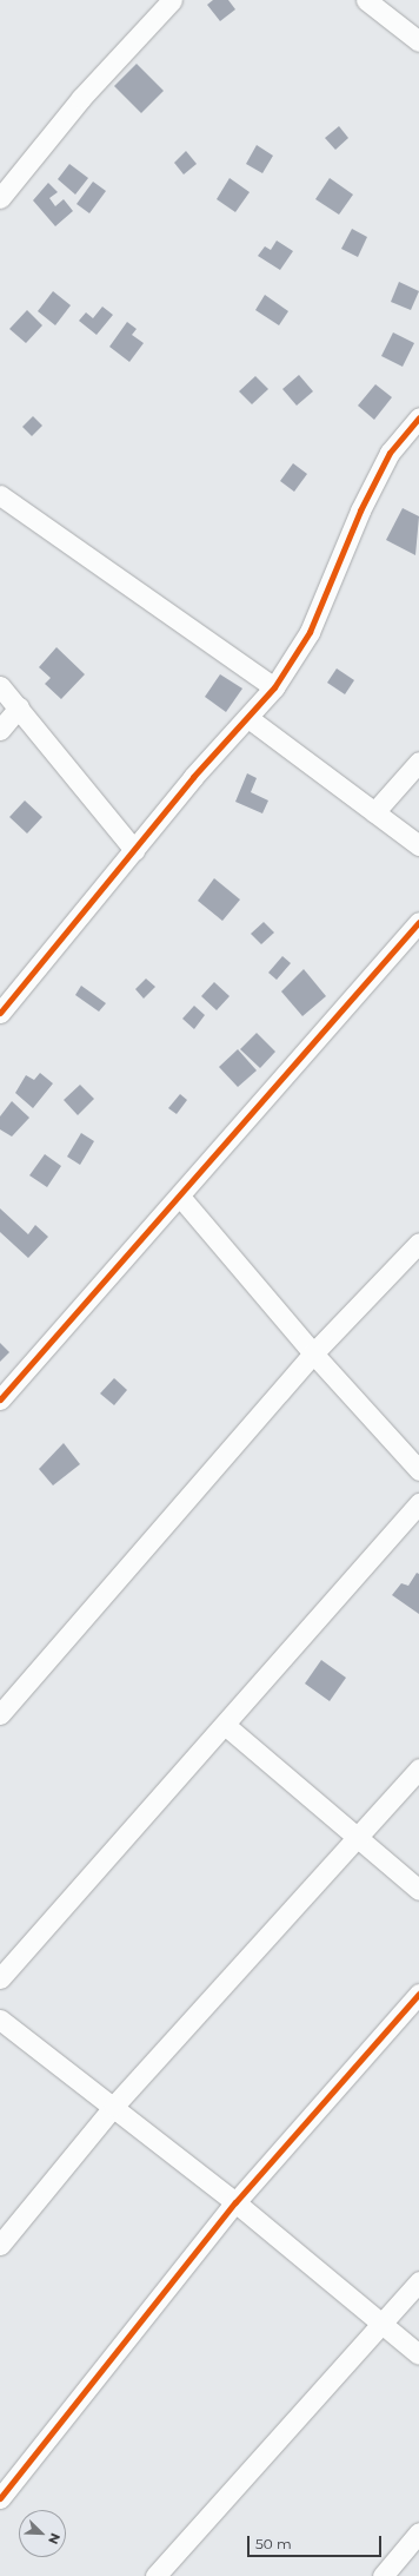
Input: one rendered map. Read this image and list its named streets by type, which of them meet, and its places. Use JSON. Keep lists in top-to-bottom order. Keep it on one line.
{"scale_bar":"50 m","north":"bottom right"}
